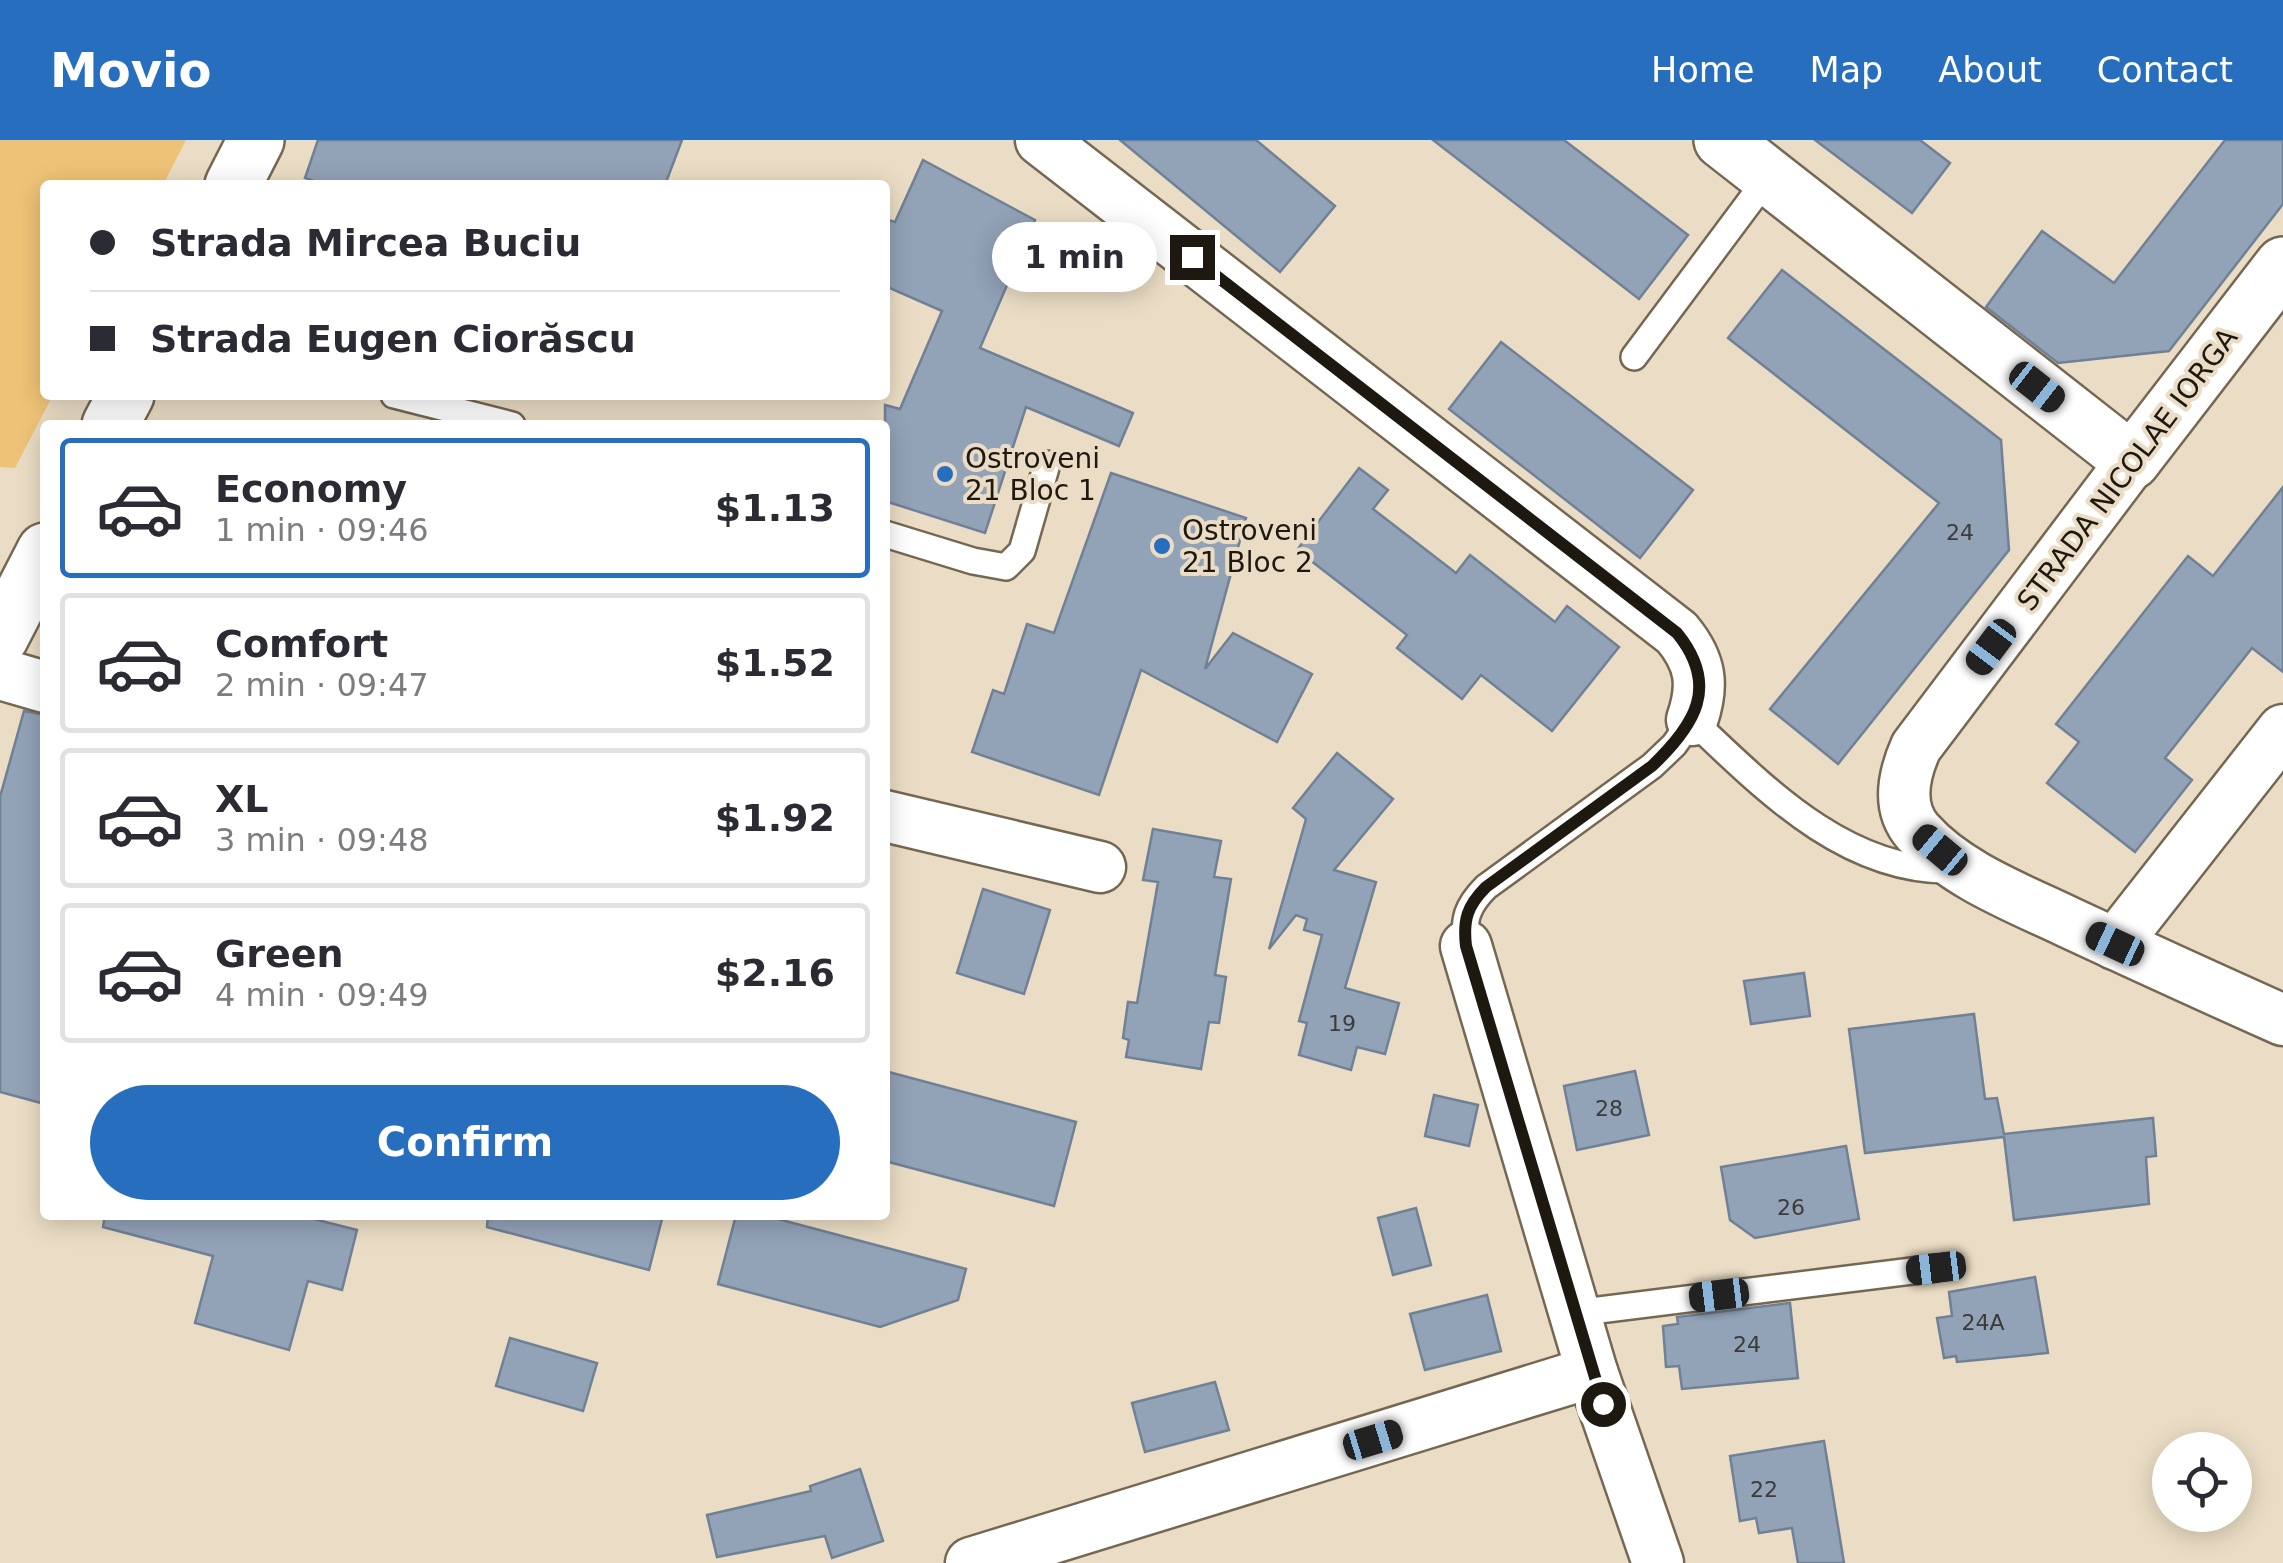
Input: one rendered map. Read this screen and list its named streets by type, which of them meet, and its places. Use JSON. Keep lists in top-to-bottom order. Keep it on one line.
{"streets":{"street":["STRADA NICOLAE IORGA"]},"places":["Ostroveni 21 Bloc 1","Ostroveni 21 Bloc 2"],"house_numbers":["24","19","28","26","24A","24","22"],"page":{"header":"Movio","nav":["Home","Map","About","Contact"],"banner":["Strada Mircea Buciu","Strada Eugen Ciorăscu"],"bubble":"1 min","list":[{"name":"Economy","note":"1 min · 09:46","value":"$1.13"},{"name":"Comfort","note":"2 min · 09:47","value":"$1.52"},{"name":"XL","note":"3 min · 09:48","value":"$1.92"},{"name":"Green","note":"4 min · 09:49","value":"$2.16"}],"buttons":"Confirm"}}
